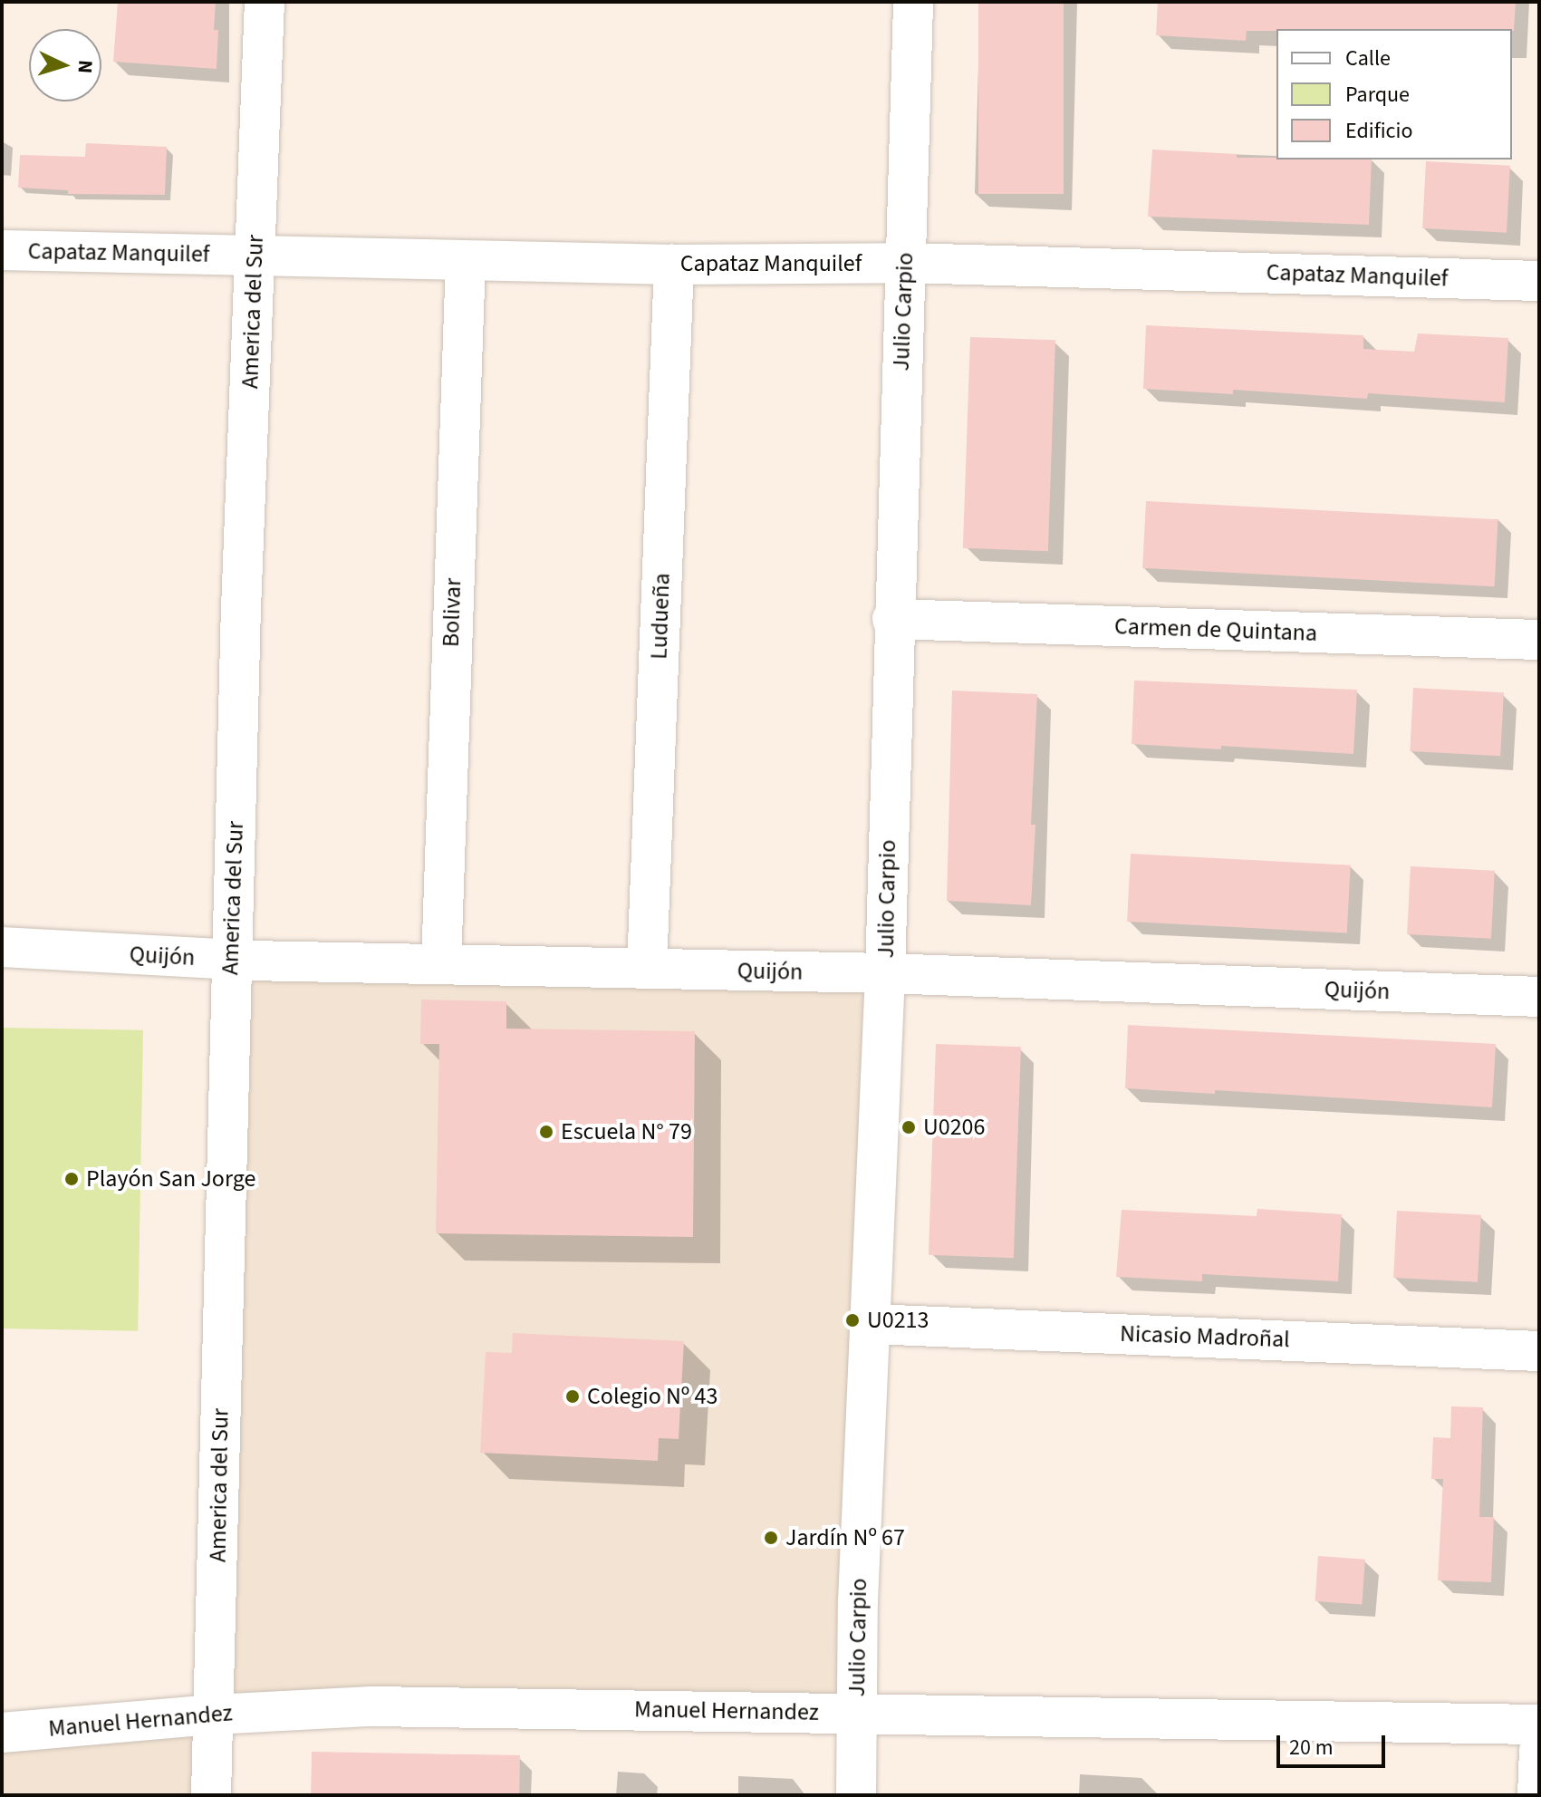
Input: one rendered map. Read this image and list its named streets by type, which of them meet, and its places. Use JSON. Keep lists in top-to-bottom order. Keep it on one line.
{"streets":{"street":["Capataz Manquilef","America del Sur","Julio Carpio","Bolivar","Ludueña","Carmen de Quintana","Quijón","Nicasio Madroñal","Manuel Hernandez"]},"crossings":[["Capataz Manquilef","America del Sur"],["Capataz Manquilef","Julio Carpio"],["Capataz Manquilef","Bolivar"],["Capataz Manquilef","Ludueña"],["America del Sur","Quijón"],["America del Sur","Manuel Hernandez"],["Julio Carpio","Carmen de Quintana"],["Julio Carpio","Quijón"],["Julio Carpio","Nicasio Madroñal"],["Julio Carpio","Manuel Hernandez"],["Bolivar","Quijón"],["Ludueña","Quijón"]],"places":["U0206","Escuela N° 79","Playón San Jorge","U0213","Colegio Nº 43","Jardín Nº 67"],"legend":["Calle","Parque","Edificio"],"scale_bar":"20 m","north":"right"}
